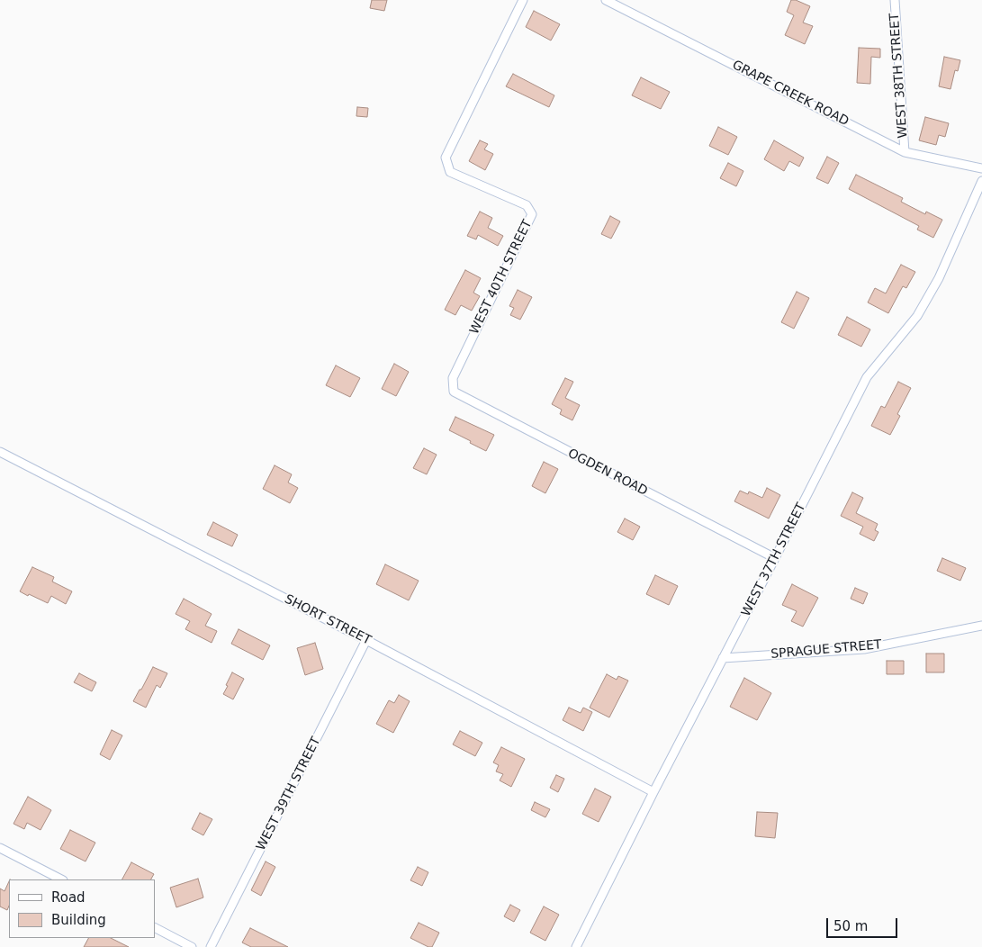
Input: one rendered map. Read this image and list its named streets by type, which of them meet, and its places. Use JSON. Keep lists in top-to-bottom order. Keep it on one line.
{"streets":{"street":["WEST 38TH STREET","GRAPE CREEK ROAD","WEST 40TH STREET","OGDEN ROAD","WEST 37TH STREET","SHORT STREET","SPRAGUE STREET","WEST 39TH STREET"]},"crossings":[["WEST 38TH STREET","GRAPE CREEK ROAD"],["WEST 40TH STREET","OGDEN ROAD"],["OGDEN ROAD","WEST 37TH STREET"],["WEST 37TH STREET","SHORT STREET"],["WEST 37TH STREET","SPRAGUE STREET"],["SHORT STREET","WEST 39TH STREET"]],"legend":["Road","Building"],"scale_bar":"50 m"}
